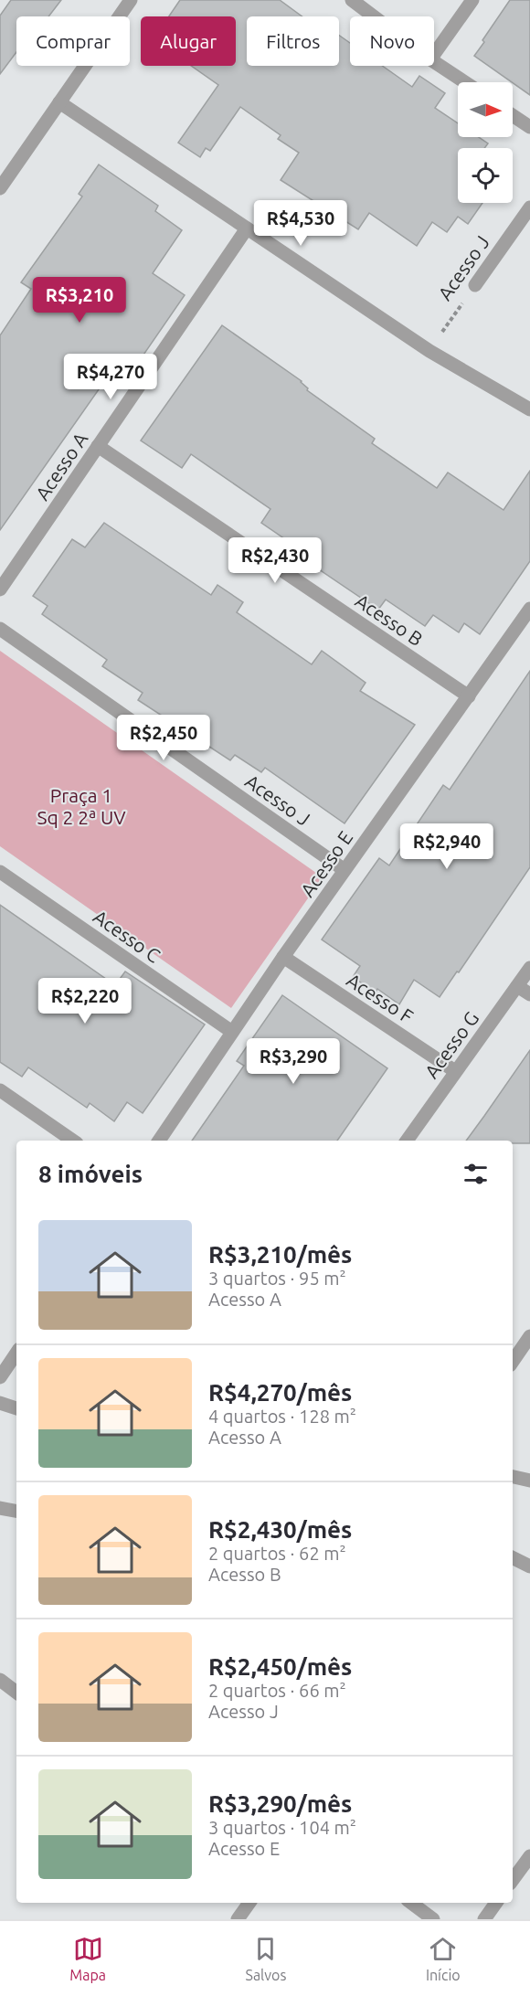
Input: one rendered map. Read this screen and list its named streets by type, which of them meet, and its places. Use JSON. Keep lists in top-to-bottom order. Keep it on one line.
{"streets":{"street":["Acesso J","Acesso A","Acesso B","Acesso E","Acesso C","Acesso F","Acesso G"]},"crossings":[["Acesso J","Acesso E"],["Acesso A","Acesso B"],["Acesso B","Acesso E"],["Acesso E","Acesso C"],["Acesso E","Acesso F"],["Acesso F","Acesso G"]],"parks":["Praça 1 Sq 2 2ª UV"],"north":"right","page":{"chip":["Comprar","Alugar","Filtros","Novo"],"price":["R$4,530","R$3,210","R$4,270","R$2,430","R$2,450","R$2,940","R$2,220","R$3,290"],"heading":"8 imóveis","list":[{"name":"R$3,210/mês","note":"3 quartos · 95 m² · Acesso A"},{"name":"R$4,270/mês","note":"4 quartos · 128 m² · Acesso A"},{"name":"R$2,430/mês","note":"2 quartos · 62 m² · Acesso B"},{"name":"R$2,450/mês","note":"2 quartos · 66 m² · Acesso J"},{"name":"R$3,290/mês","note":"3 quartos · 104 m² · Acesso E"}],"tabs":["Mapa","Salvos","Início"]}}
